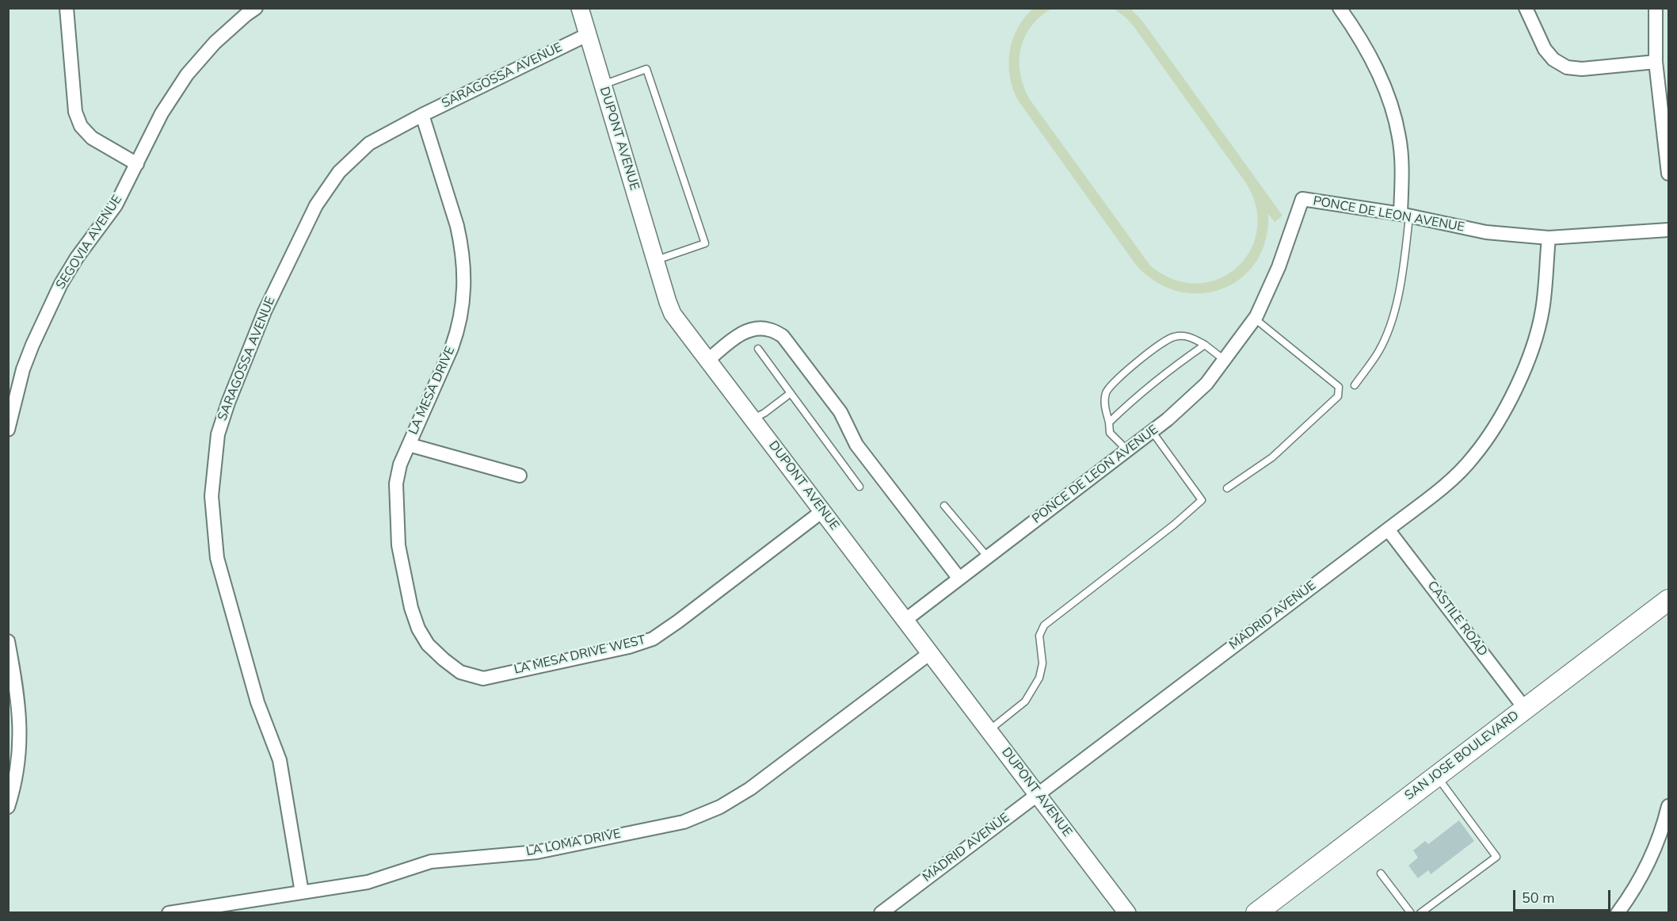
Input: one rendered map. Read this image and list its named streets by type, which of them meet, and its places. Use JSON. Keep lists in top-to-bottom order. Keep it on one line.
{"streets":{"main road":["SAN JOSE BOULEVARD"],"street":["SARAGOSSA AVENUE","DUPONT AVENUE","PONCE DE LEON AVENUE","SEGOVIA AVENUE","LA MESA DRIVE","MADRID AVENUE","CASTILE ROAD","LA MESA DRIVE WEST","LA LOMA DRIVE"]},"crossings":[["SARAGOSSA AVENUE","DUPONT AVENUE"],["SARAGOSSA AVENUE","LA MESA DRIVE"],["SARAGOSSA AVENUE","LA LOMA DRIVE"],["DUPONT AVENUE","PONCE DE LEON AVENUE"],["DUPONT AVENUE","MADRID AVENUE"],["DUPONT AVENUE","LA MESA DRIVE WEST"],["DUPONT AVENUE","LA LOMA DRIVE"],["PONCE DE LEON AVENUE","MADRID AVENUE"],["LA MESA DRIVE","LA MESA DRIVE WEST"],["MADRID AVENUE","CASTILE ROAD"],["CASTILE ROAD","SAN JOSE BOULEVARD"]],"scale_bar":"50 m"}
